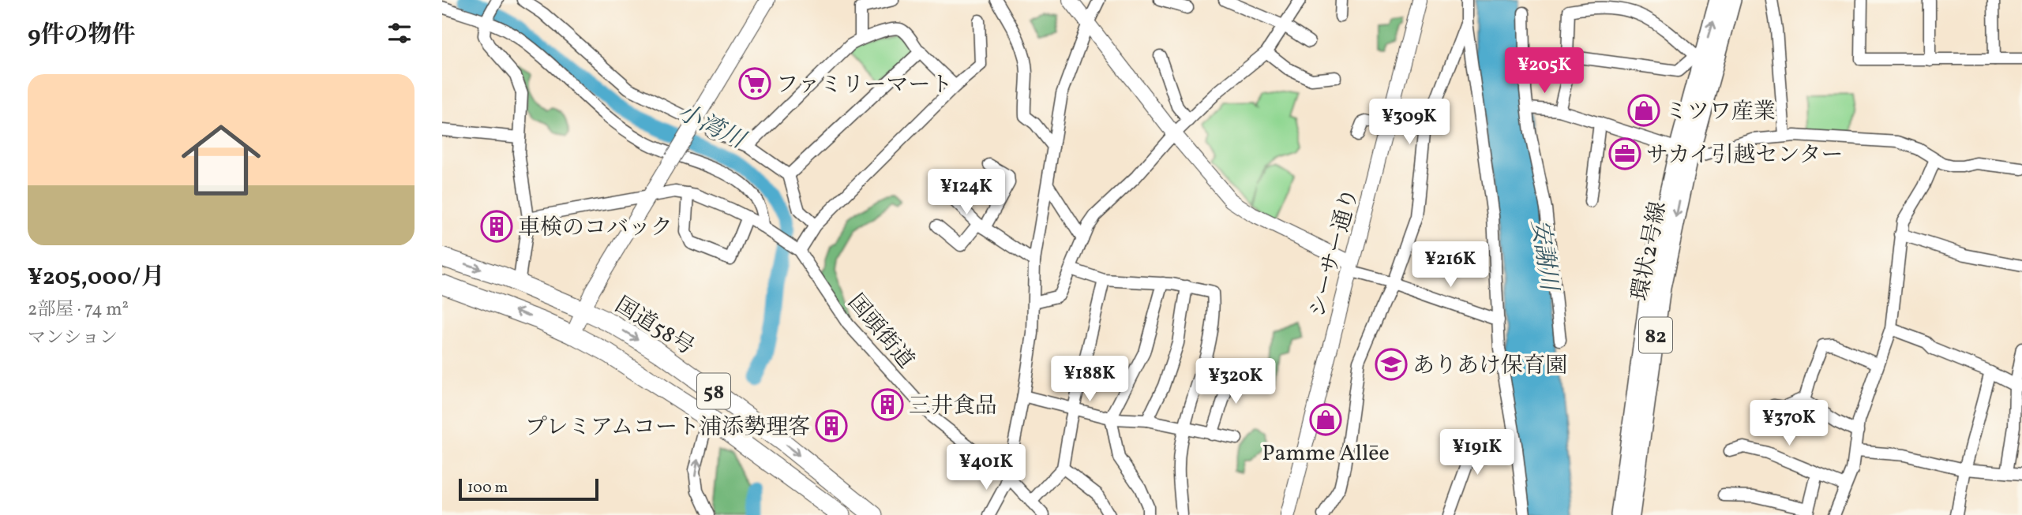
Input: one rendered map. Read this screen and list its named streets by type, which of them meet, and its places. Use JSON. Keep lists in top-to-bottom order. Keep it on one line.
{"streets":{"highway":["国道58号","58"],"main road":["環状2号線","82"],"street":["シーサー通り","国頭街道"]},"crossings":[["国道58号","58"]],"water":["小湾川","安謝川"],"places":{"supermarket":["ファミリーマート"],"shop":["ミツワ産業","Pamme Allēe"],"office":["サカイ引越センター"],"building":["車検のコバック","三井食品","プレミアムコート浦添勢理客"],"school or university":["ありあけ保育園"]},"scale_bar":"100 m","page":{"heading":"9件の物件","price":["¥205K","¥309K","¥124K","¥216K","¥188K","¥320K","¥370K","¥191K","¥401K"],"list":[{"name":"¥205,000/月","note":"2部屋 · 74 m² · マンション"}],"scale":"100 m"}}
